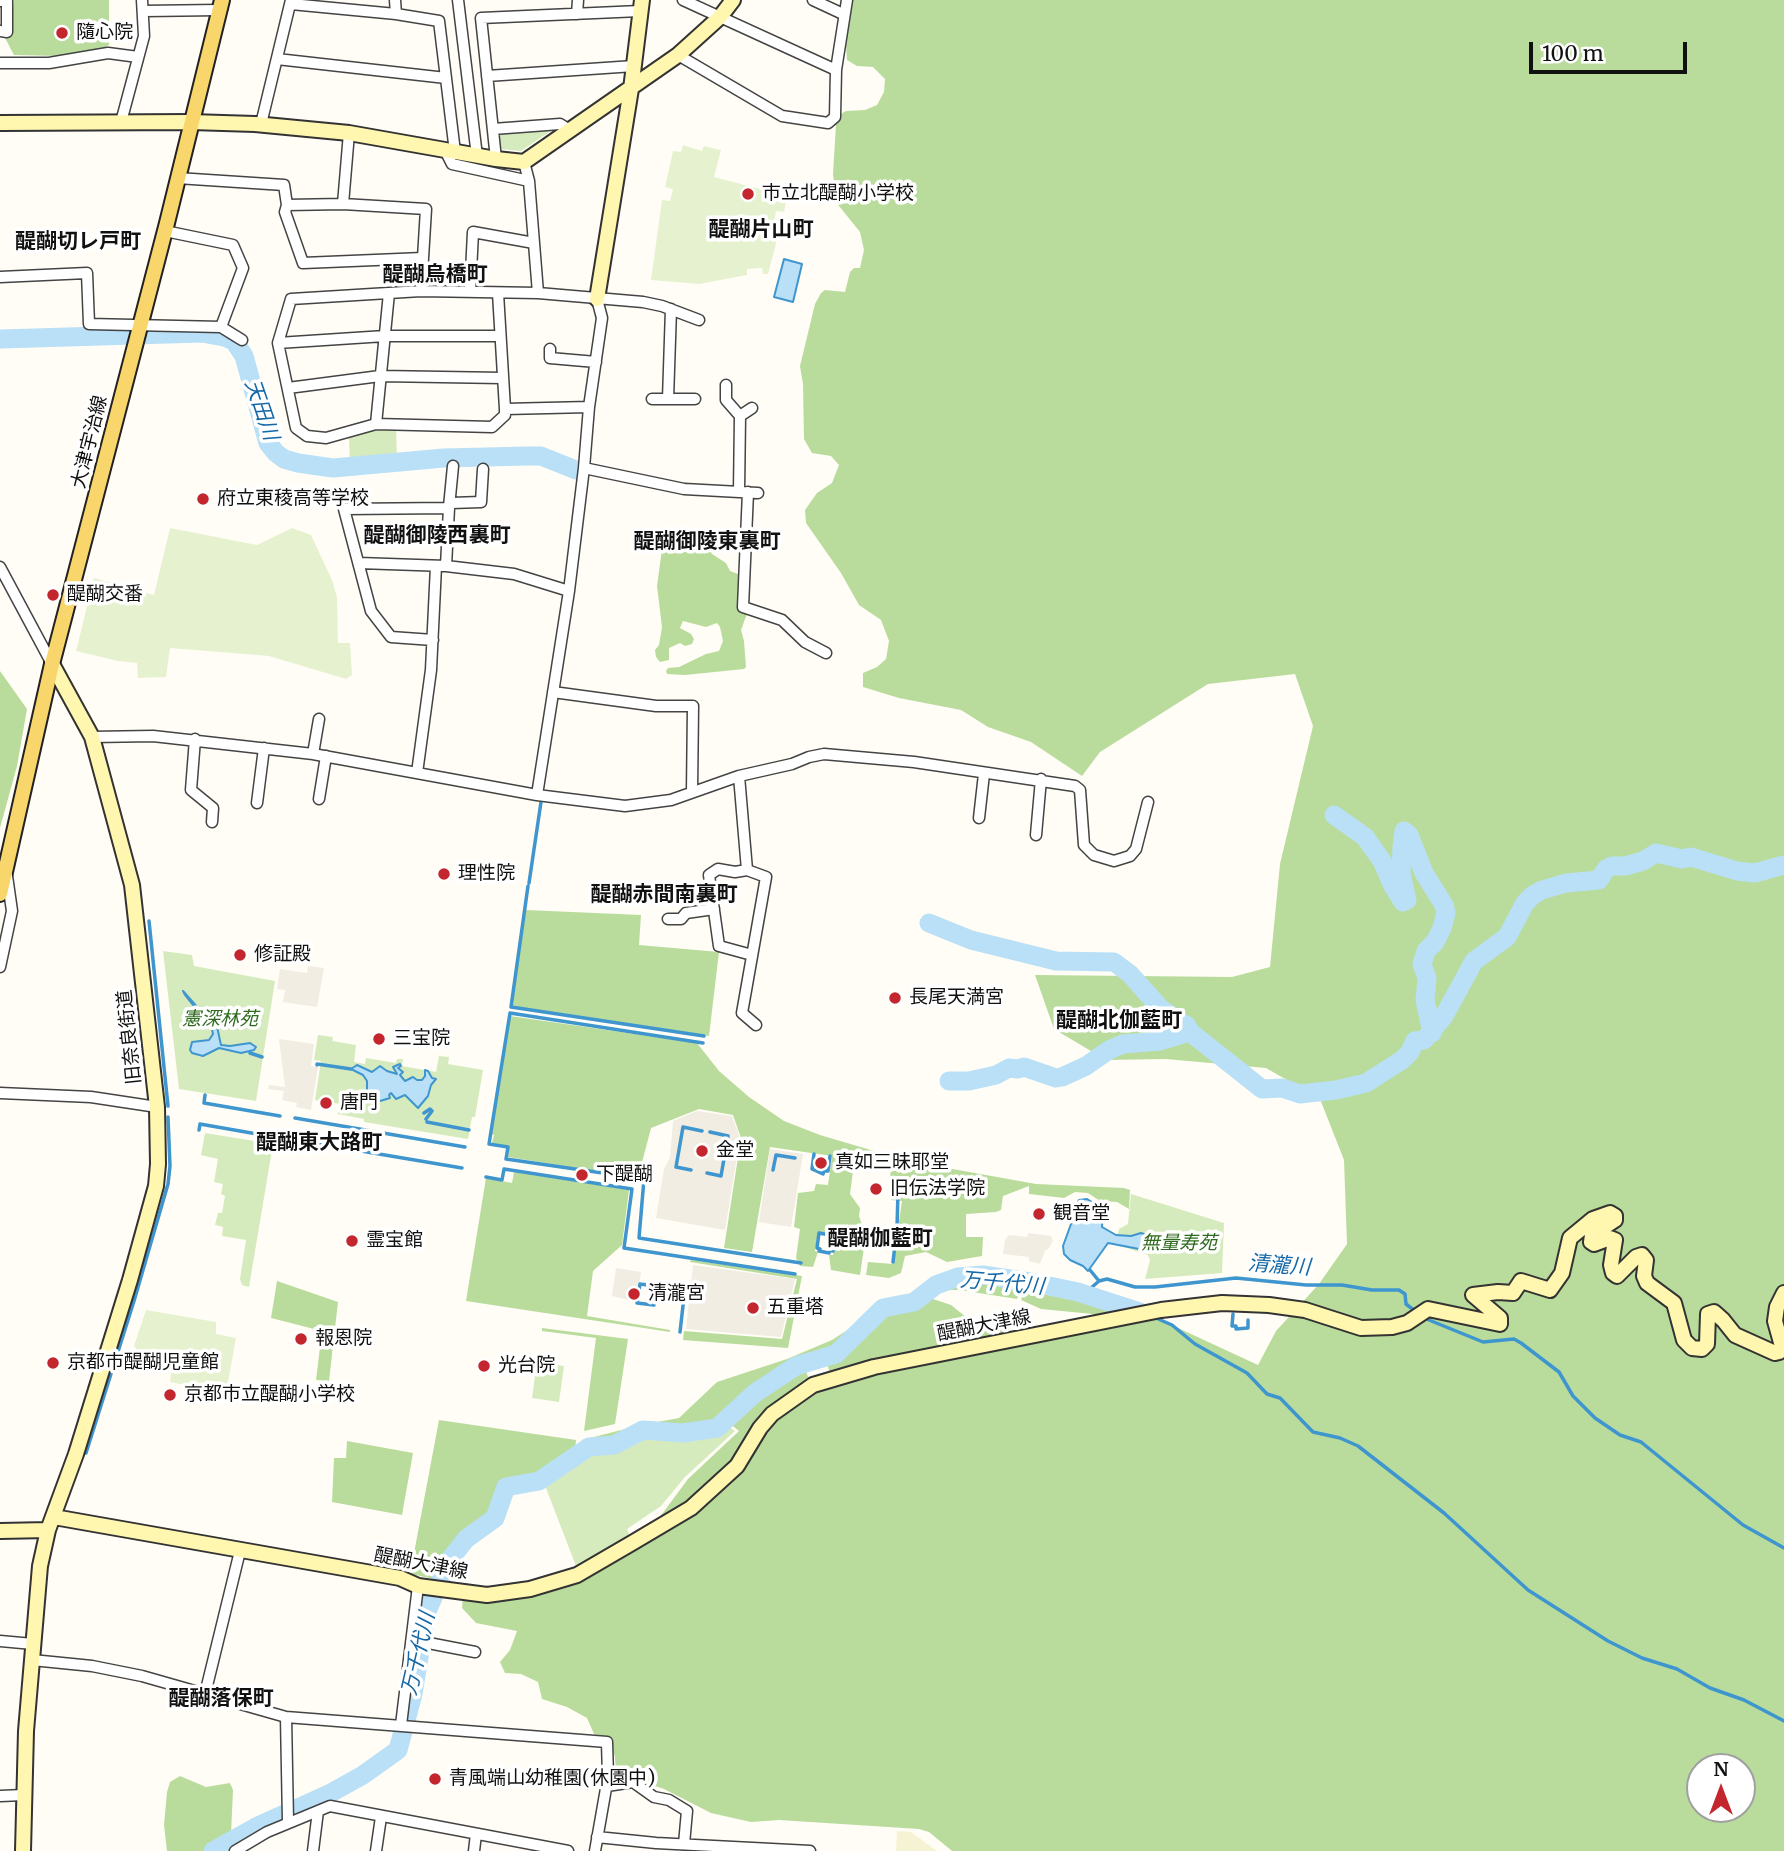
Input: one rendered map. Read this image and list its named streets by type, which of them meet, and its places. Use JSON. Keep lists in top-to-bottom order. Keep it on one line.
{"streets":{"main road":["大津宇治線"],"street":["旧奈良街道","醍醐大津線"]},"crossings":[["大津宇治線","旧奈良街道"],["旧奈良街道","醍醐大津線"]],"districts":["醍醐片山町","醍醐切レ戸町","醍醐烏橋町","醍醐御陵西裏町","醍醐御陵東裏町","醍醐赤間南裏町","醍醐北伽藍町","醍醐東大路町","醍醐伽藍町","醍醐落保町"],"water":["天田川","清瀧川","万千代川"],"parks":["憲深林苑","無量寿苑"],"places":["隨心院","市立北醍醐小学校","府立東稜高等学校","醍醐交番","理性院","修証殿","長尾天満宮","三宝院","唐門","金堂","真如三昧耶堂","下醍醐","旧伝法学院","観音堂","霊宝館","清瀧宮","五重塔","報恩院","京都市醍醐児童館","光台院","京都市立醍醐小学校","青風端山幼稚園(休園中)"],"scale_bar":"100 m","north":"top"}
